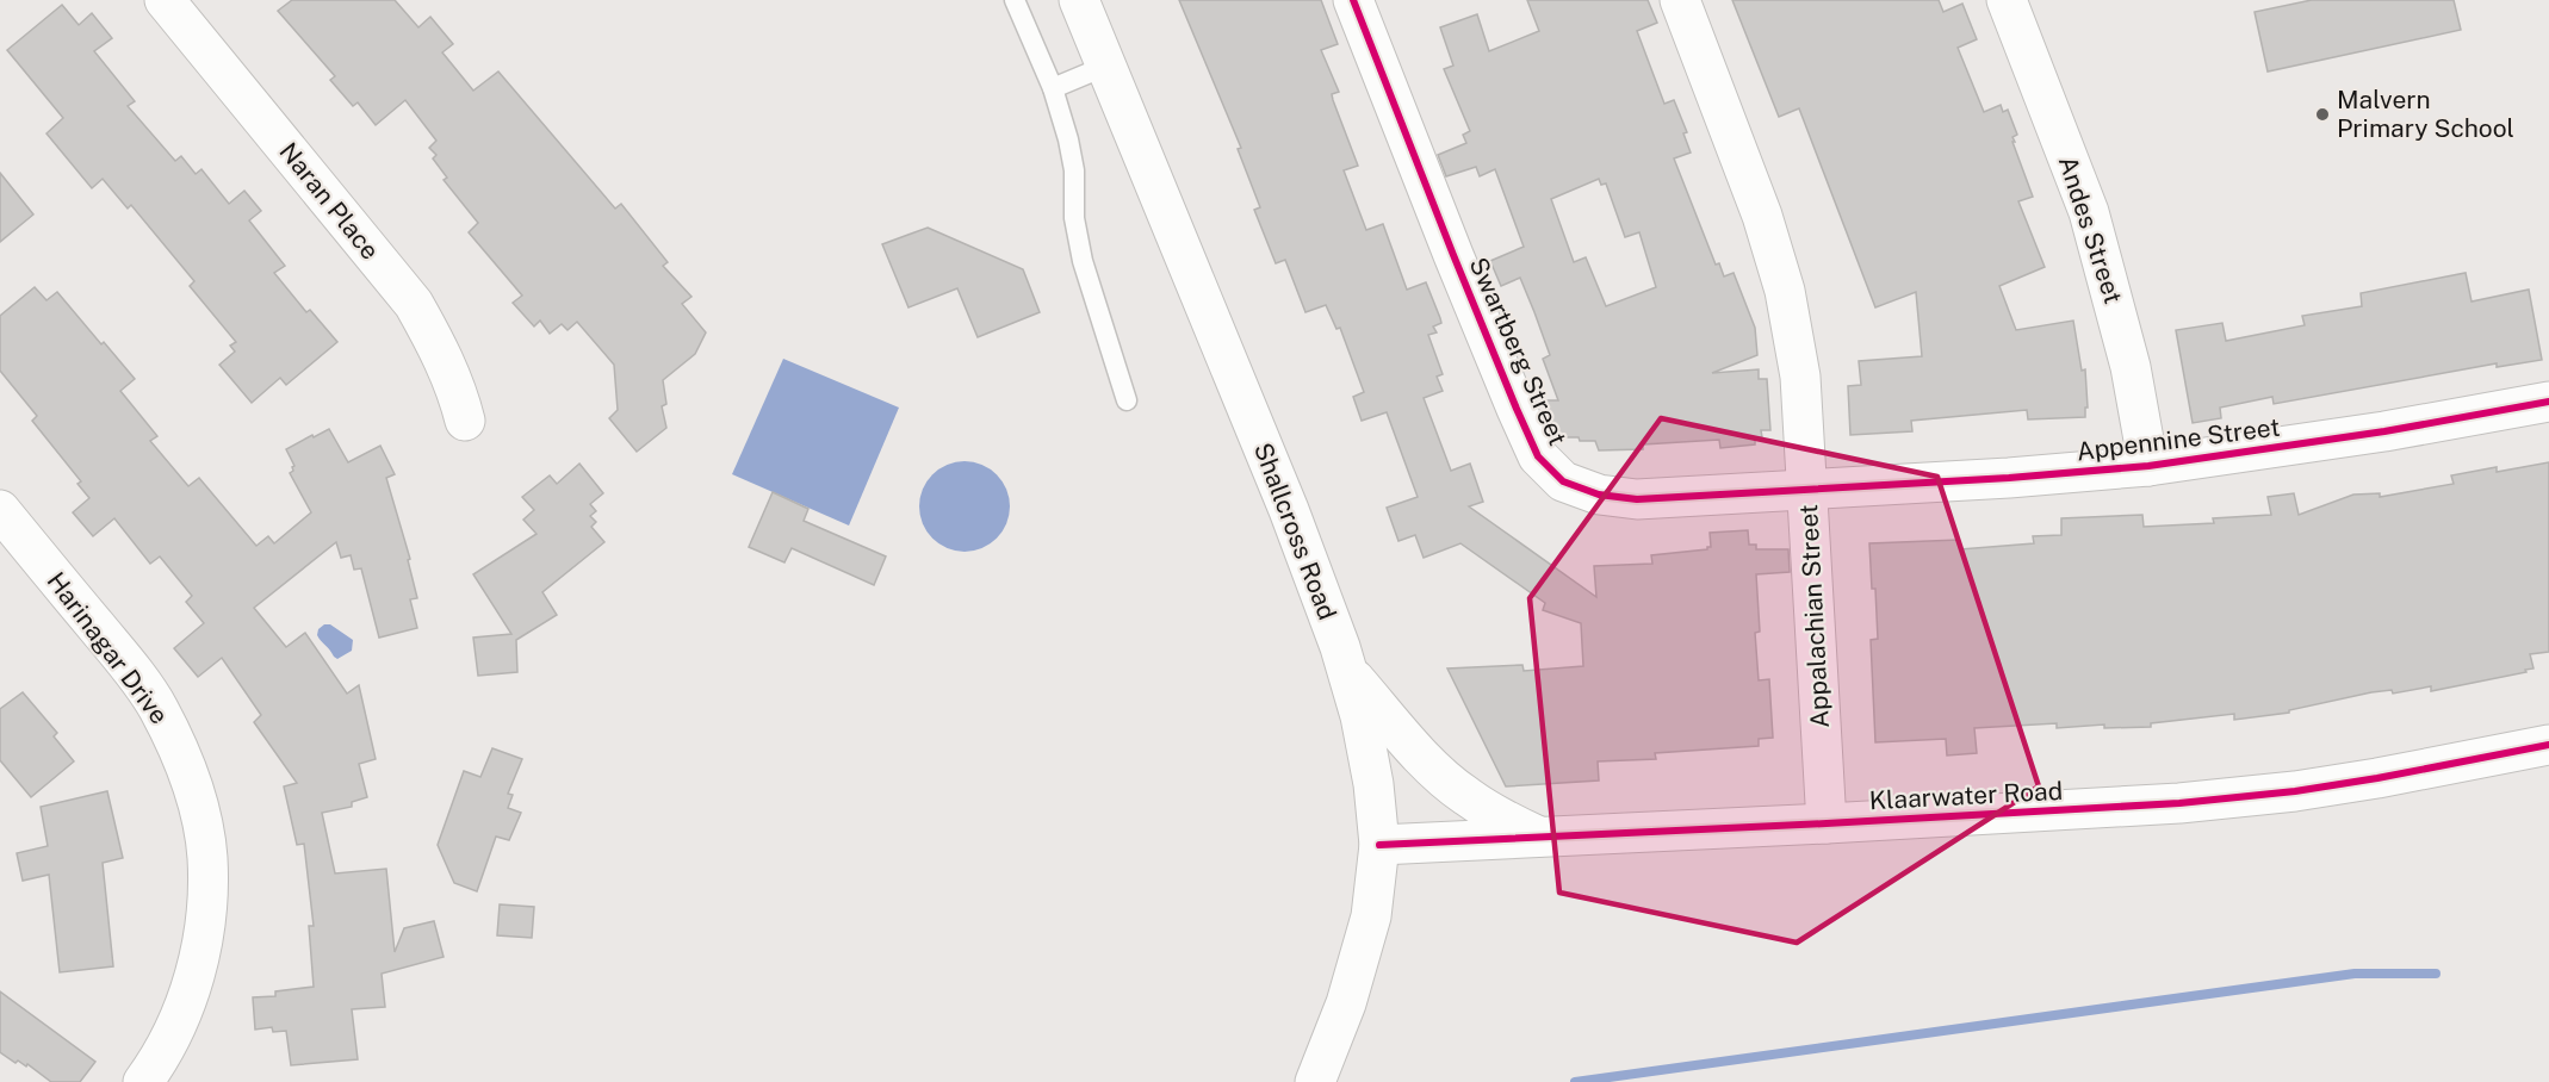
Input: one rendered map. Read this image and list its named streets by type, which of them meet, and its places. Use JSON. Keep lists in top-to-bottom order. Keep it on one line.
{"streets":{"street":["Naran Place","Andes Street","Swartberg Street","Appennine Street","Shallcross Road","Appalachian Street","Harinagar Drive","Klaarwater Road"]},"crossings":[["Andes Street","Appennine Street"],["Swartberg Street","Appennine Street"],["Swartberg Street","Appalachian Street"],["Appennine Street","Appalachian Street"],["Shallcross Road","Klaarwater Road"],["Appalachian Street","Klaarwater Road"]],"places":["Malvern Primary School"]}
